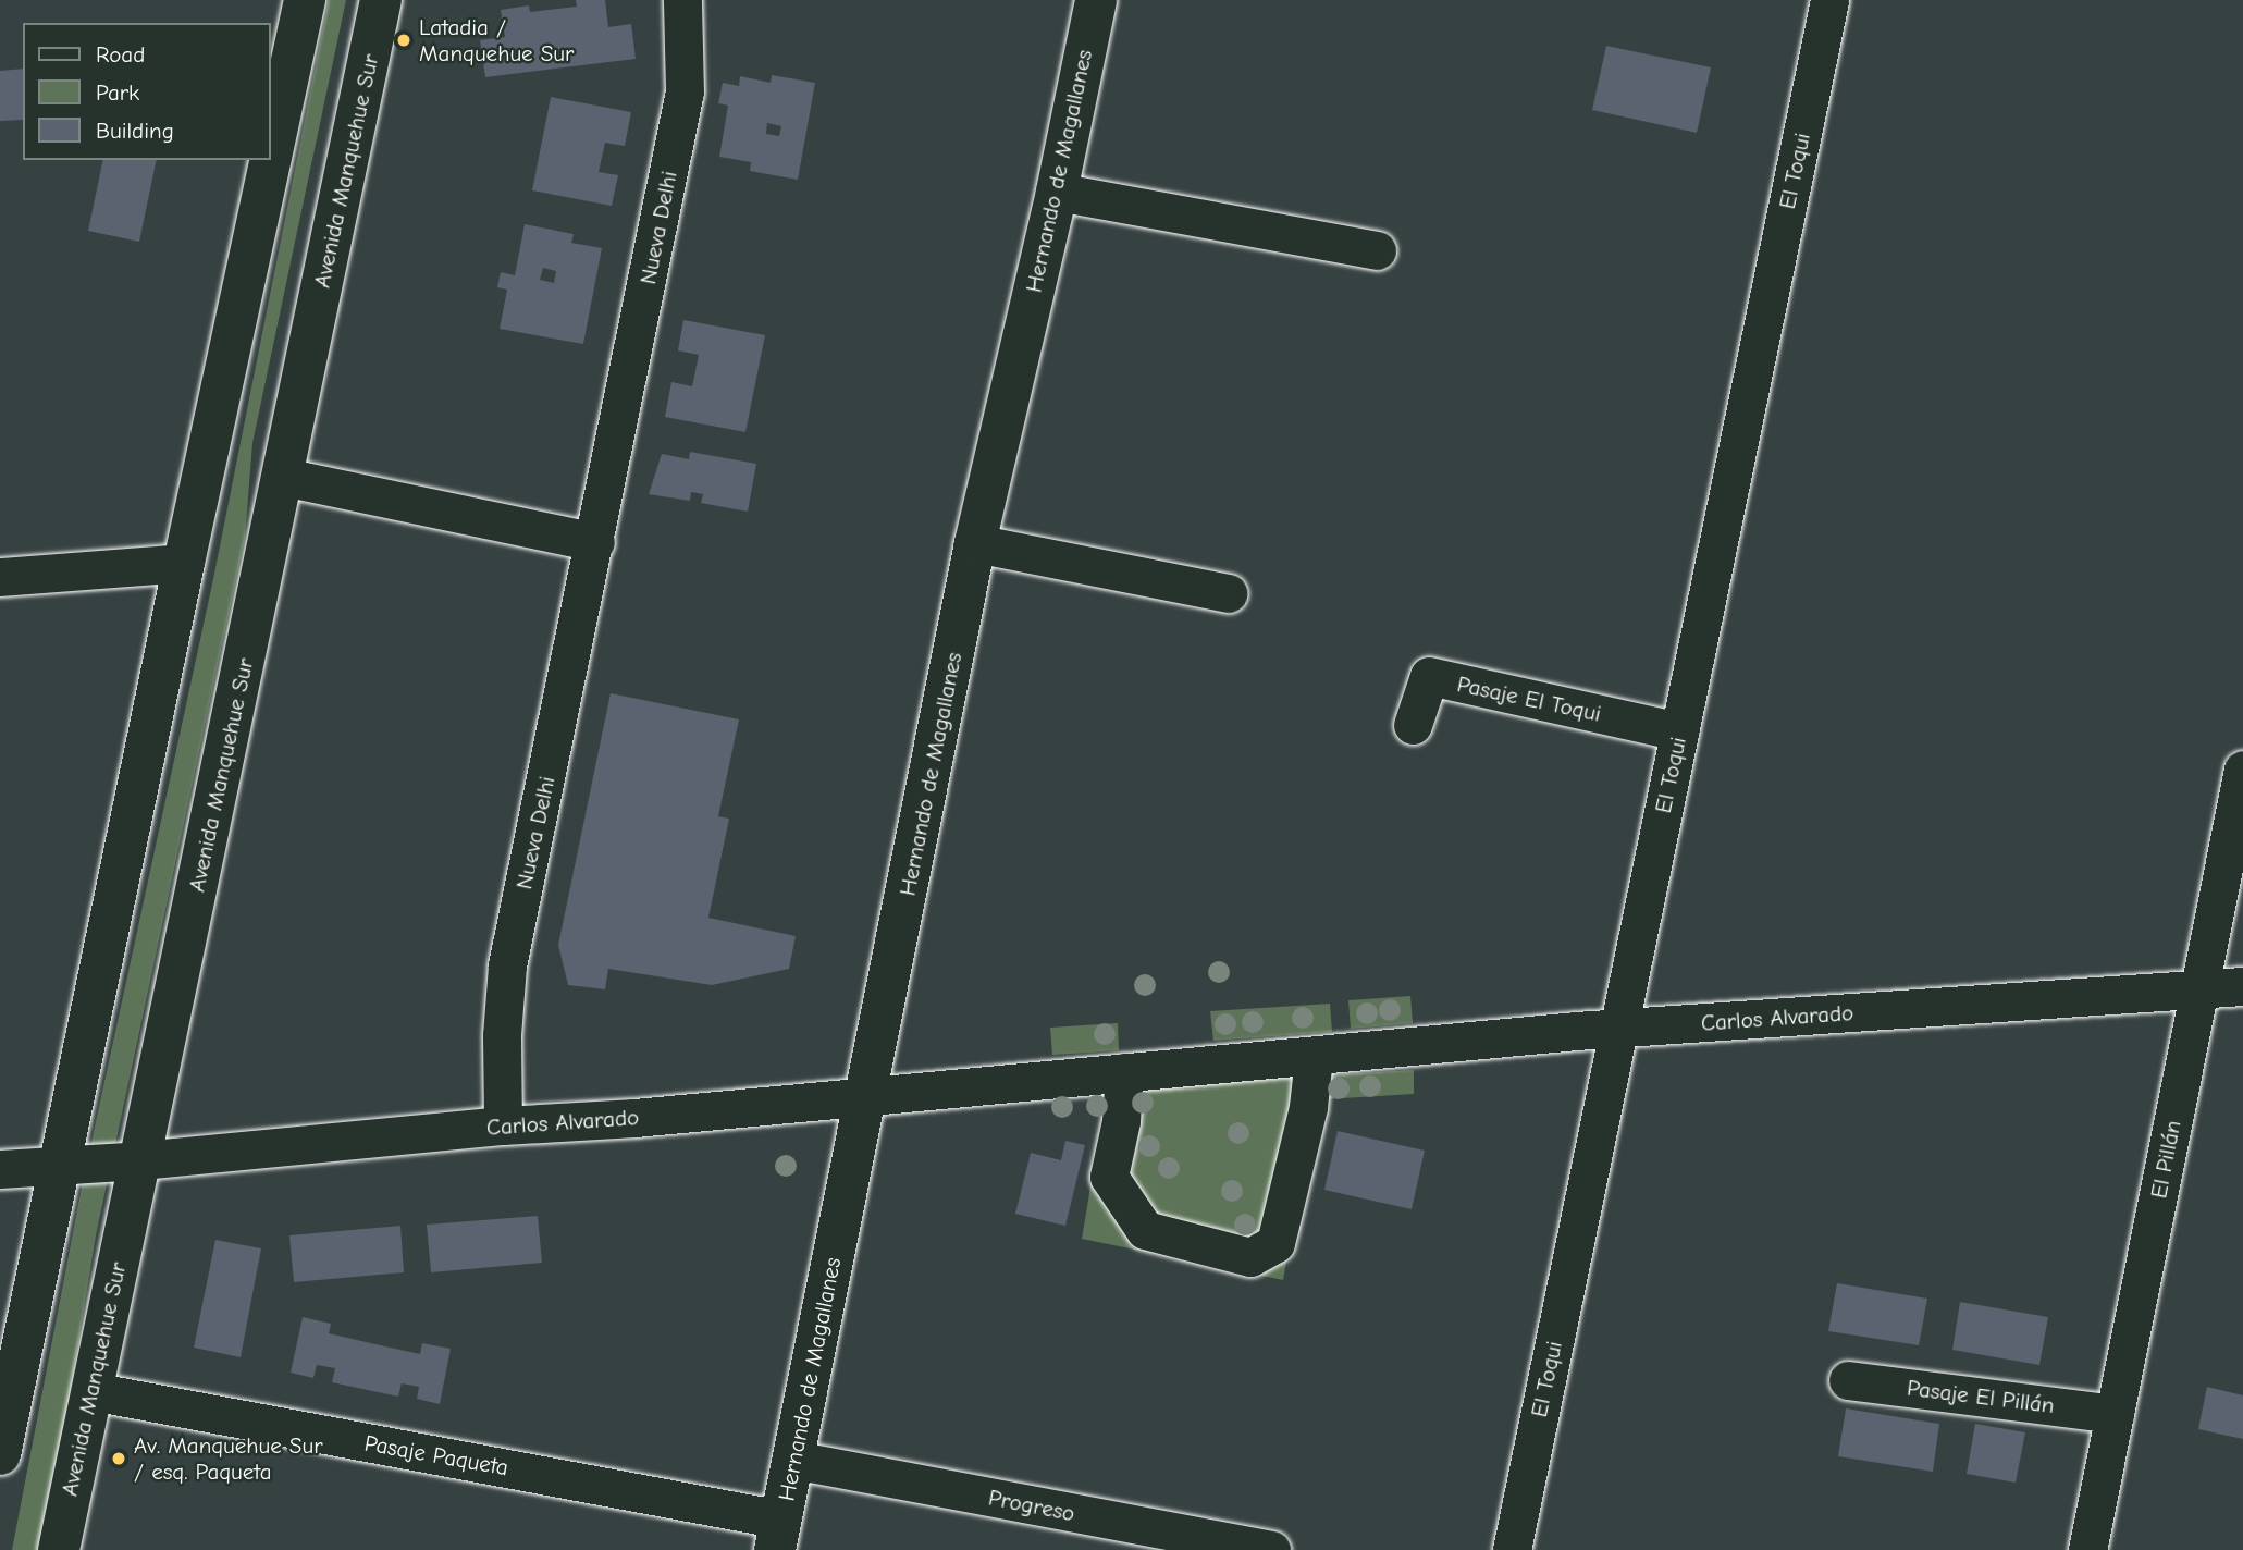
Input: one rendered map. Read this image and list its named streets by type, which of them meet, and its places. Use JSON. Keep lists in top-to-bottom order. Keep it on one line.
{"streets":{"main road":["Avenida Manquehue Sur","Hernando de Magallanes"],"street":["El Toqui","Nueva Delhi","Pasaje El Toqui","Carlos Alvarado","El Pillán","Pasaje El Pillán","Pasaje Paqueta","Progreso"]},"crossings":[["Avenida Manquehue Sur","Carlos Alvarado"],["Avenida Manquehue Sur","Pasaje Paqueta"],["Hernando de Magallanes","Carlos Alvarado"],["Hernando de Magallanes","Pasaje Paqueta"],["Hernando de Magallanes","Progreso"],["El Toqui","Pasaje El Toqui"],["El Toqui","Carlos Alvarado"],["Nueva Delhi","Carlos Alvarado"],["Carlos Alvarado","El Pillán"],["El Pillán","Pasaje El Pillán"]],"places":["Latadia / Manquehue Sur","Av. Manquehue Sur / esq. Paqueta"],"legend":["Road","Park","Building"]}
